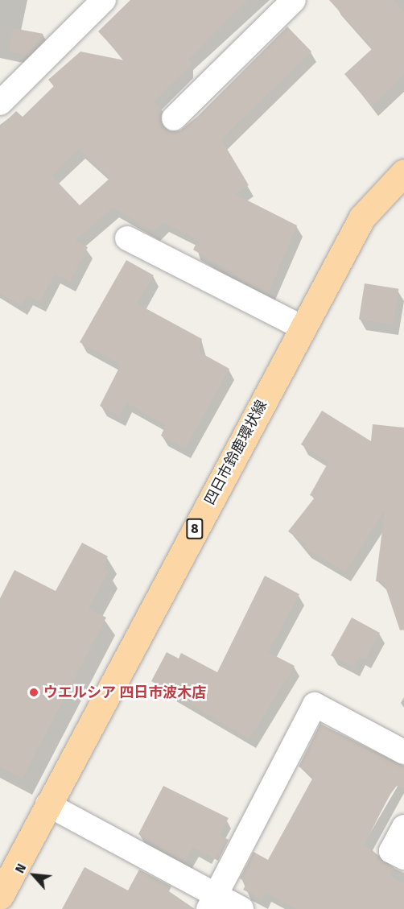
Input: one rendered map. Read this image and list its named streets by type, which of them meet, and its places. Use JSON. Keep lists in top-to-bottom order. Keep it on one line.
{"streets":{"main road":["四日市鈴鹿環状線","8"]},"places":["ウエルシア 四日市波木店"],"north":"top left"}
